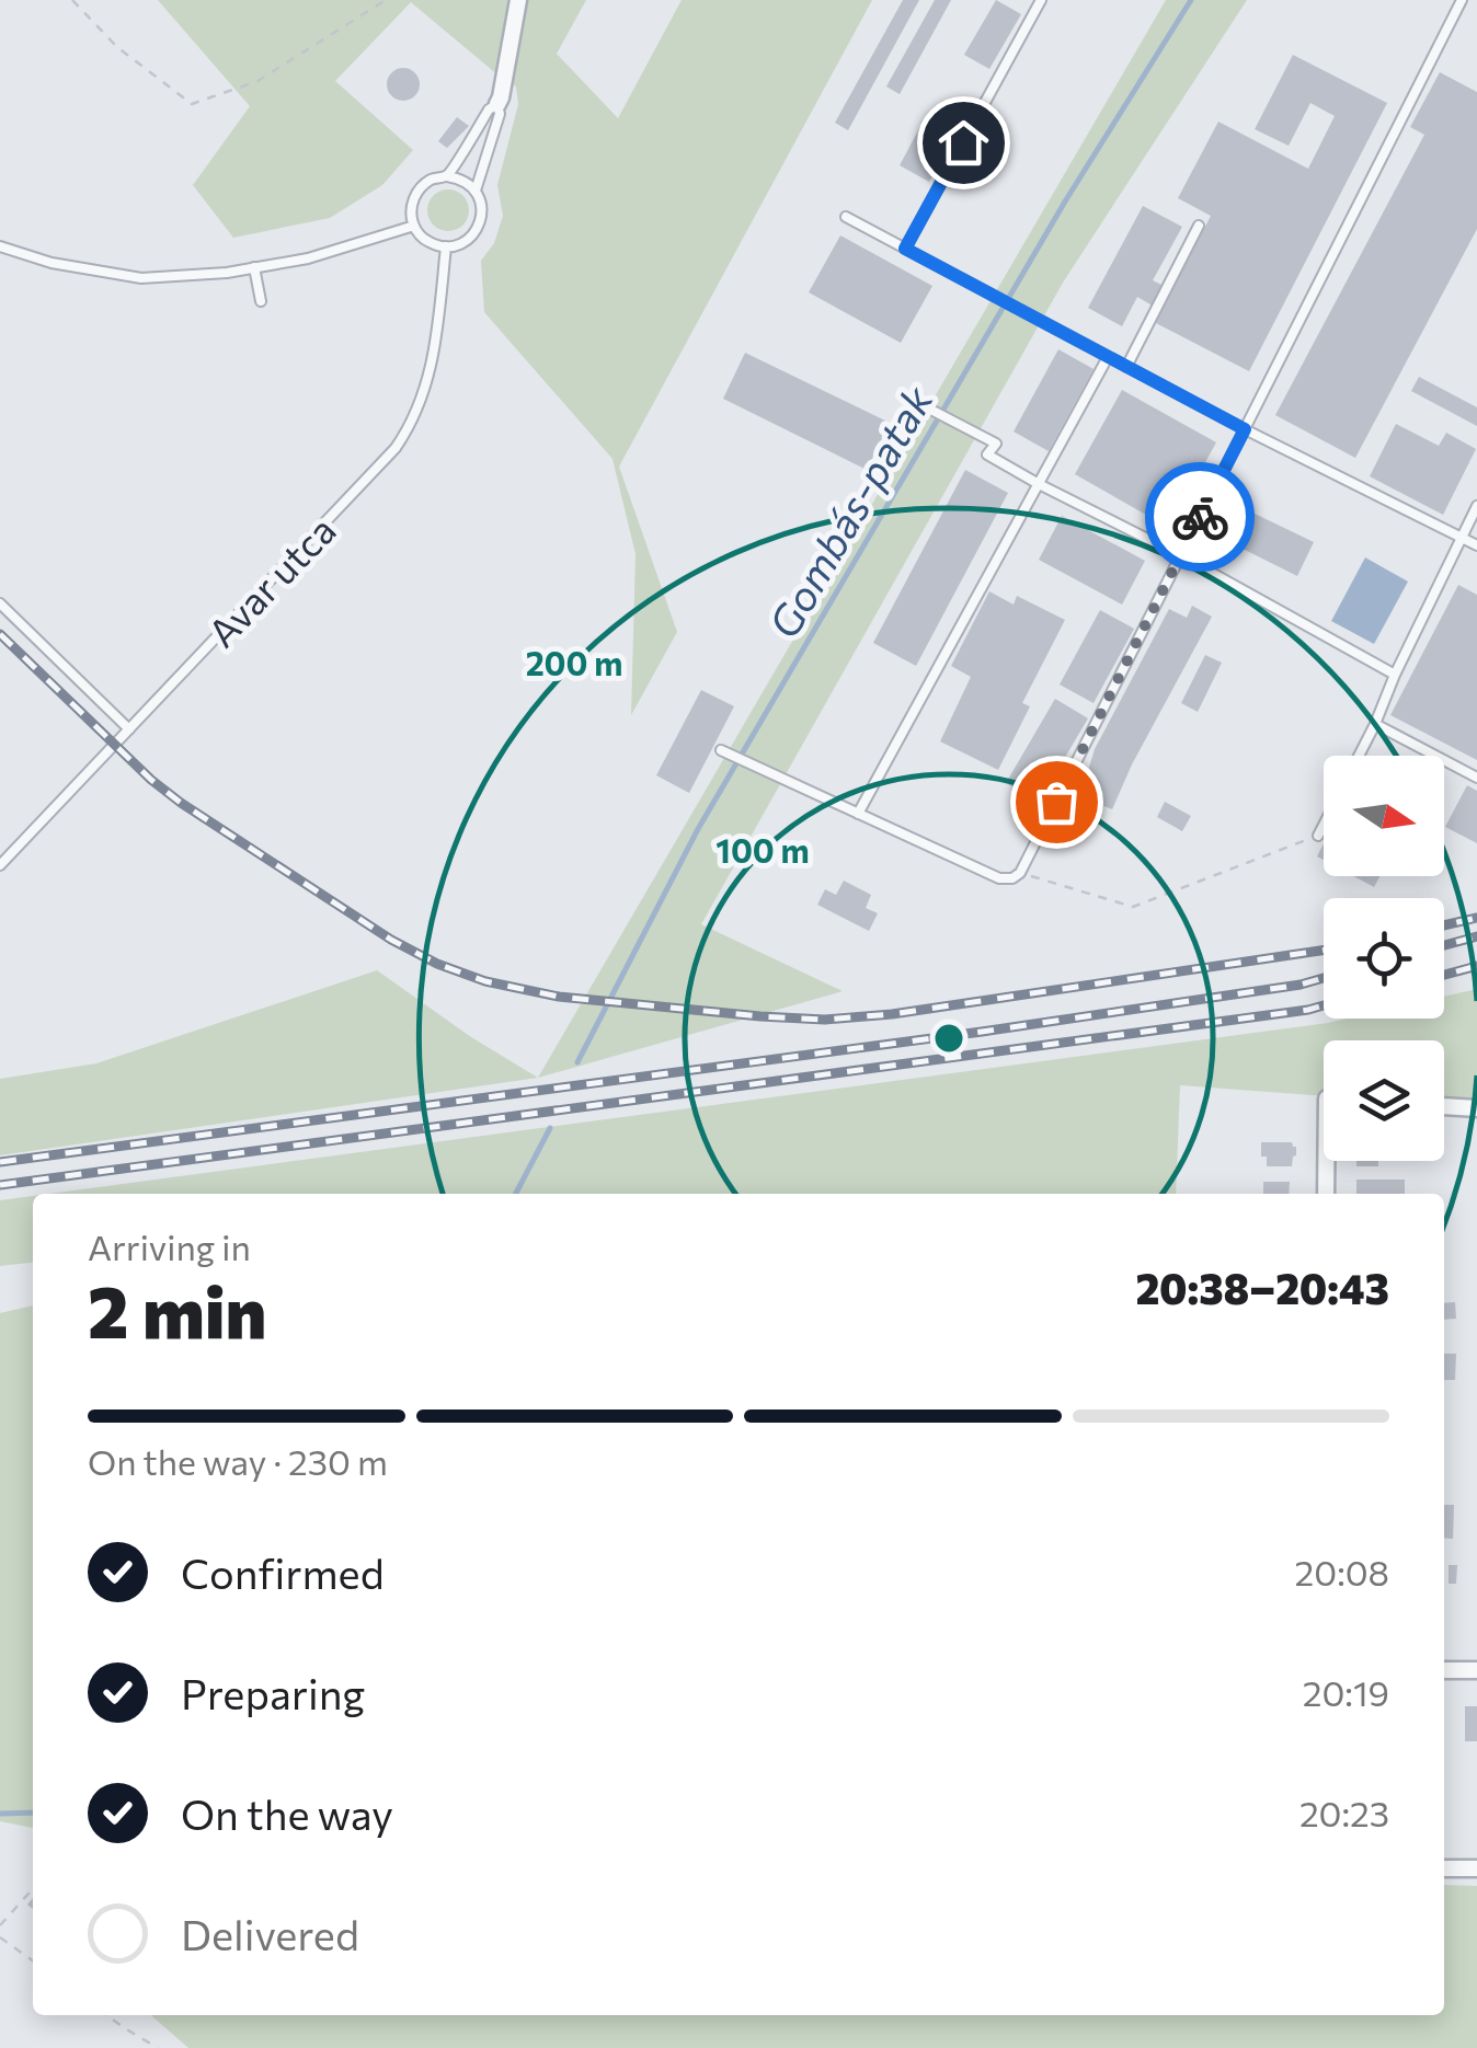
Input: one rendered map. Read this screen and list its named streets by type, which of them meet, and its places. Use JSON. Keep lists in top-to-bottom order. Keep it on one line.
{"streets":{"lane":["Avar utca"]},"water":["Gombás-patak"],"north":"right","page":{"heading":["2 min","Arriving in","20:38–20:43"],"bar":"On the way · 230 m","list":[["Confirmed","20:08"],["Preparing","20:19"],["On the way","20:23"],"Delivered"]},"rings":["200 m","100 m"]}
